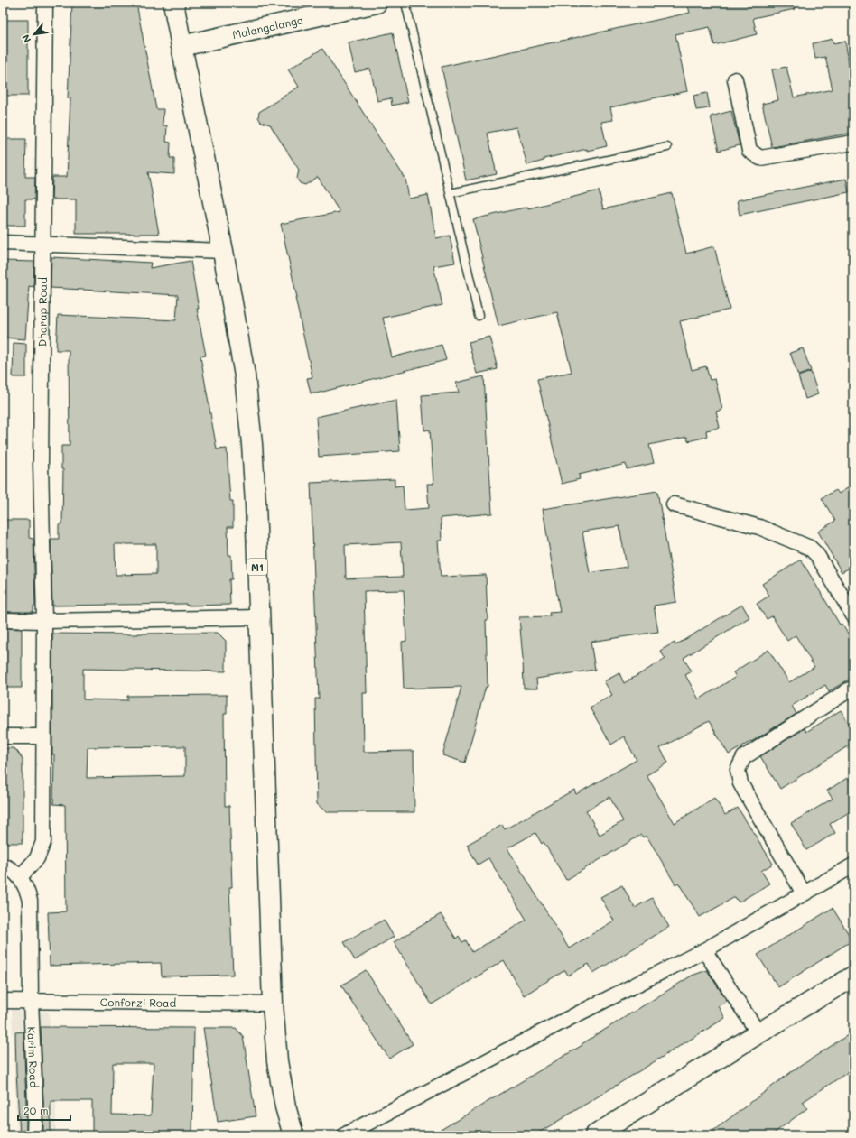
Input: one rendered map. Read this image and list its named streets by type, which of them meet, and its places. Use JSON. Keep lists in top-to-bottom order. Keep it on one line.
{"streets":{"main road":["Malangalanga","M1"],"street":["Dharap Road","Conforzi Road","Karim Road"]},"crossings":[["Malangalanga","M1"],["Dharap Road","Karim Road"],["M1","Conforzi Road"],["Conforzi Road","Karim Road"]],"scale_bar":"20 m","north":"bottom left"}
